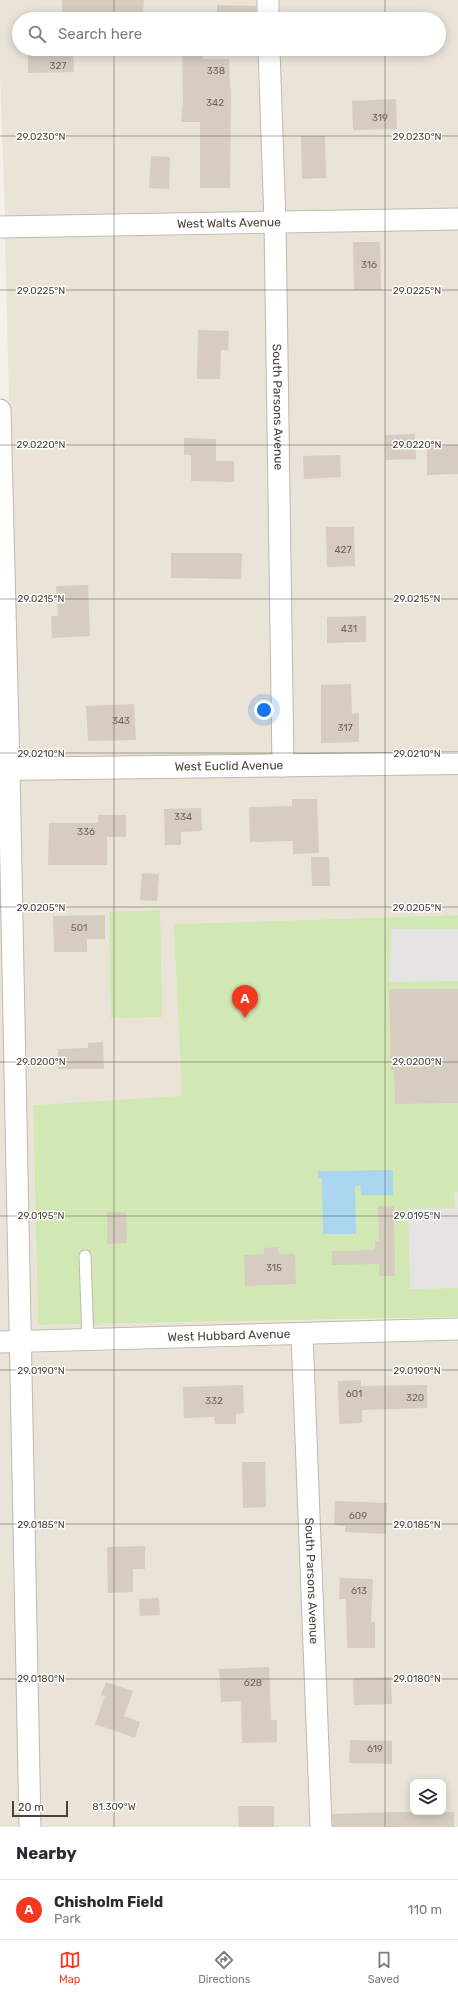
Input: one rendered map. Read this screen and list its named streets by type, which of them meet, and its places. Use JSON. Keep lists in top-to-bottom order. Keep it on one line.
{"streets":{"street":["West Walts Avenue","South Parsons Avenue","West Euclid Avenue","West Hubbard Avenue"]},"crossings":[["West Walts Avenue","South Parsons Avenue"],["South Parsons Avenue","West Euclid Avenue"],["South Parsons Avenue","West Hubbard Avenue"]],"house_numbers":["327","338","342","319","316","427","431","343","317","334","336","501","315","601","320","332","609","613","628","619"],"scale_bar":"20 m","page":{"search":"Search here","pins":"A","scale":"20 m","heading":"Nearby","list":[{"mark":"A","name":"Chisholm Field","note":"Park","value":"110 m"}],"nav":["Map","Directions","Saved"]},"coordinates":["29.0230°N","29.0225°N","29.0220°N","29.0215°N","29.0210°N","29.0205°N","29.0200°N","29.0195°N","29.0190°N","29.0185°N","29.0180°N","81.309°W"]}
